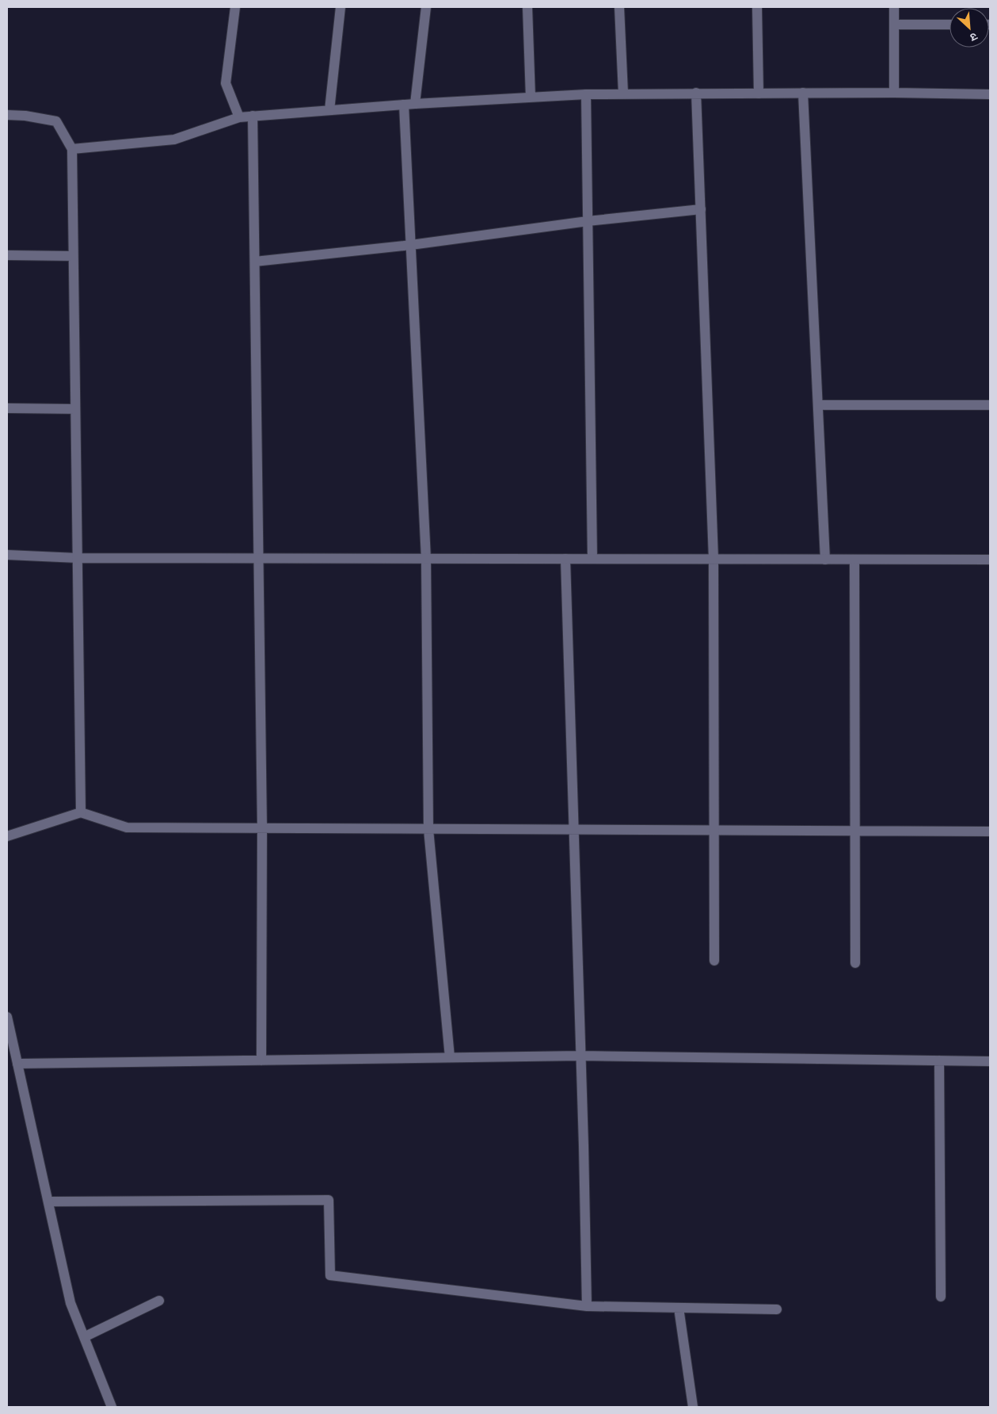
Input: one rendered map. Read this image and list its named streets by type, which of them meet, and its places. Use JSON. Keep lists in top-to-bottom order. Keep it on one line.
{"north":"bottom right"}
